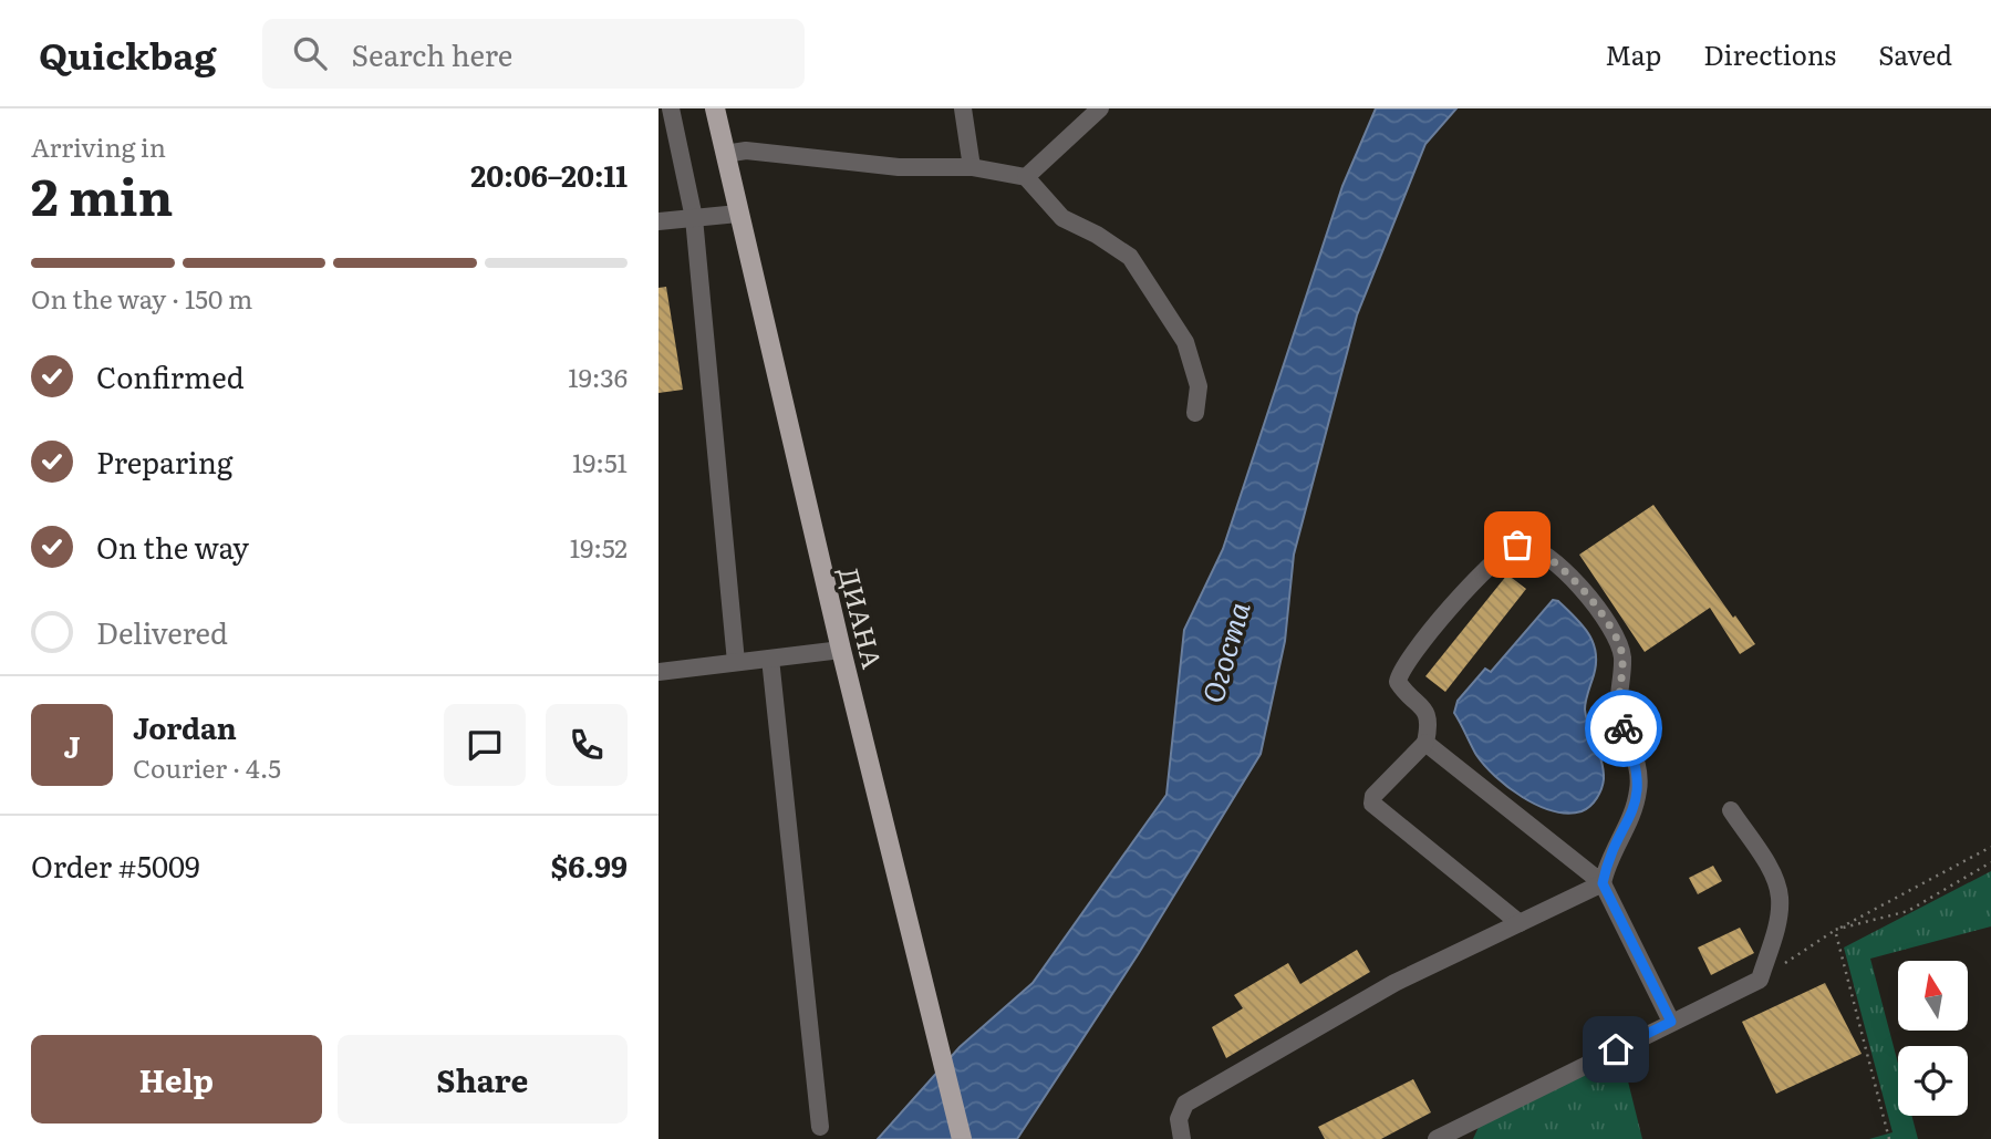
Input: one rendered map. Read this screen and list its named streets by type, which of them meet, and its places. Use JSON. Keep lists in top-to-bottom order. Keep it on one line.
{"streets":{"main road":["ДИАНА"]},"water":["Огоста"],"north":"top","page":{"header":"Quickbag","search":"Search here","nav":["Map","Directions","Saved"],"heading":["2 min","Arriving in","20:06–20:11"],"panel":["Jordan","Courier · 4.5","Order #5009","$6.99"],"bar":"On the way · 150 m","list":[["Confirmed","19:36"],["Preparing","19:51"],["On the way","19:52"],"Delivered"],"round":"J","buttons":["Help","Share"]}}
